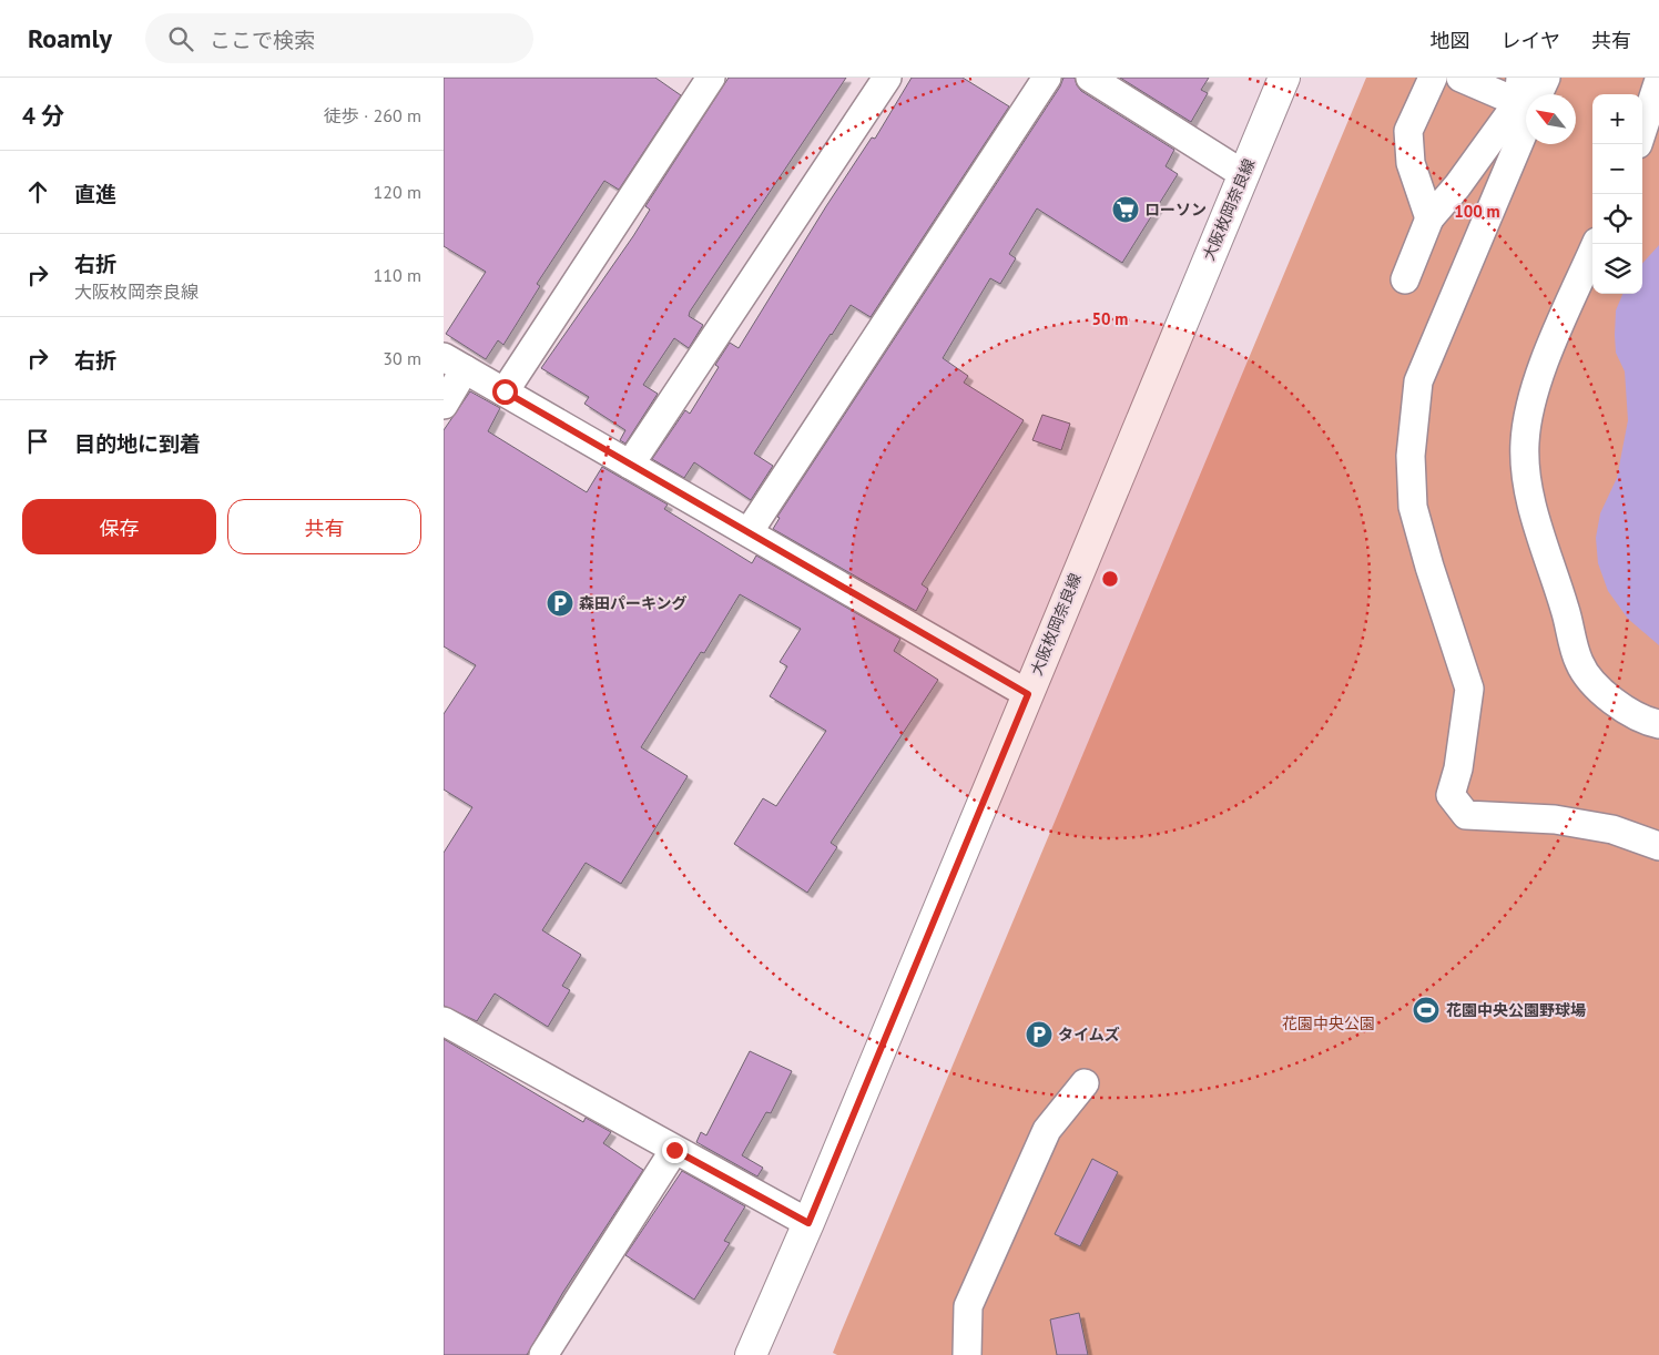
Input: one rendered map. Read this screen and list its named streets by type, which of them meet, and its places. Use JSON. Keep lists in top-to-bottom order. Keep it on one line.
{"streets":{"main road":["大阪枚岡奈良線"]},"parks":["花園中央公園"],"places":{"supermarket":["ローソン"],"parking":["森田パーキング","タイムズ"],"sports":["花園中央公園野球場"]},"north":"top left","page":{"header":"Roamly","search":"ここで検索","nav":["地図","レイヤ","共有"],"heading":["4 分","徒歩 · 260 m"],"map_buttons":["+","−"],"list":[["直進","120 m"],["右折","大阪枚岡奈良線","110 m"],["右折","30 m"],"目的地に到着"],"buttons":["保存","共有"]},"rings":["100 m","50 m"]}
